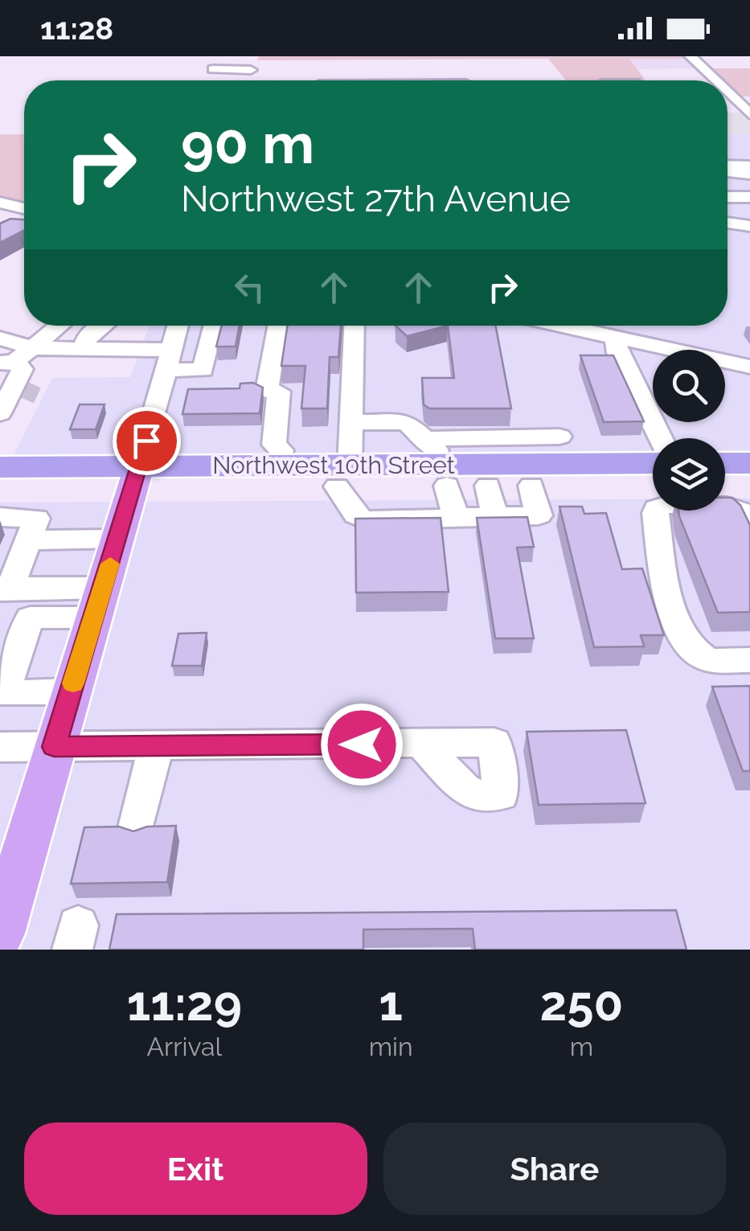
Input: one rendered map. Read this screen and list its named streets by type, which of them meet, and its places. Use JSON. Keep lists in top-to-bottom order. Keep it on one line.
{"streets":{"highway":["Northwest 10th Street"]},"page":{"status":"11:28","turn":["90 m","Northwest 27th Avenue"],"eta":["11:29","Arrival","1","min","250","m"],"buttons":["Exit","Share"]}}
